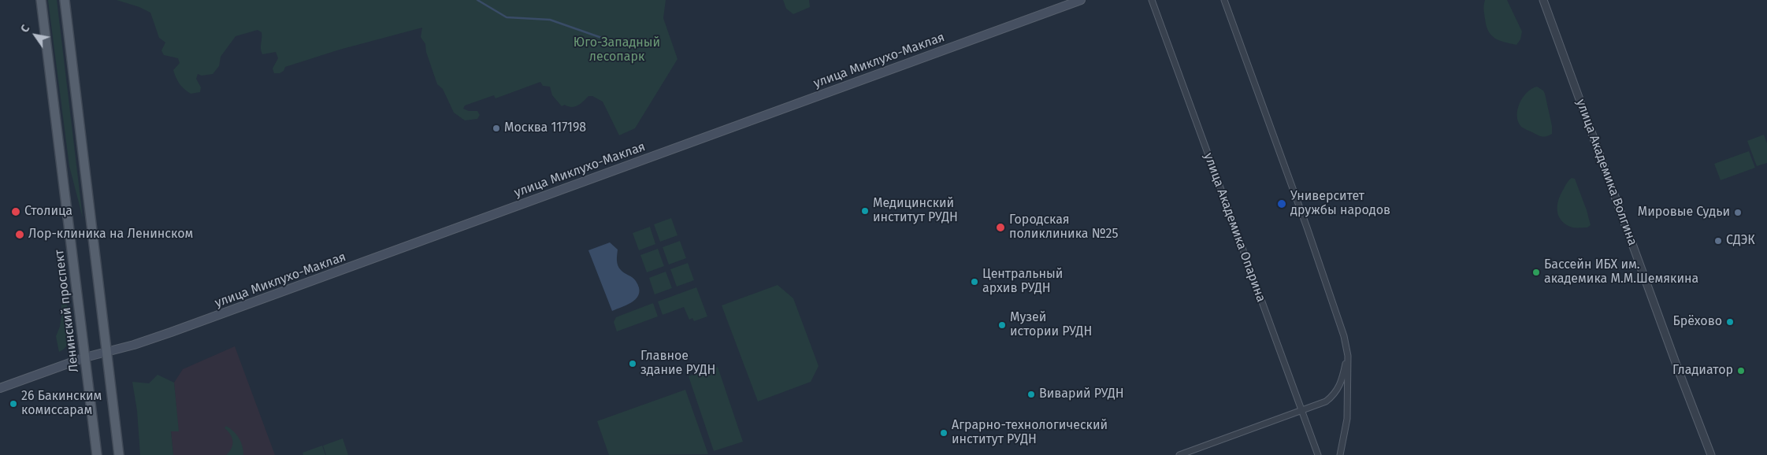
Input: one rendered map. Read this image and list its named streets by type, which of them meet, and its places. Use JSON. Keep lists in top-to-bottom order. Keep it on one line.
{"streets":{"main road":["улица Миклухо-Маклая","Ленинский проспект"],"street":["улица Академика Волгина","улица Академика Опарина"]},"crossings":[["улица Миклухо-Маклая","Ленинский проспект"]],"parks":["Юго-Западный лесопарк"],"places":["Москва 117198","Университет дружбы народов","Медицинский институт РУДН","Столица","Мировые Судьи","Городская поликлиника №25","Лор-клиника на Ленинском","СДЭК","Бассейн ИБХ им. академика М.М.Шемякина","Центральный архив РУДН","Брёхово","Музей истории РУДН","Главное здание РУДН","Гладиатор","Виварий РУДН","26 Бакинским комиссарам","Аграрно-технологический институт РУДН"],"north":"top left"}
